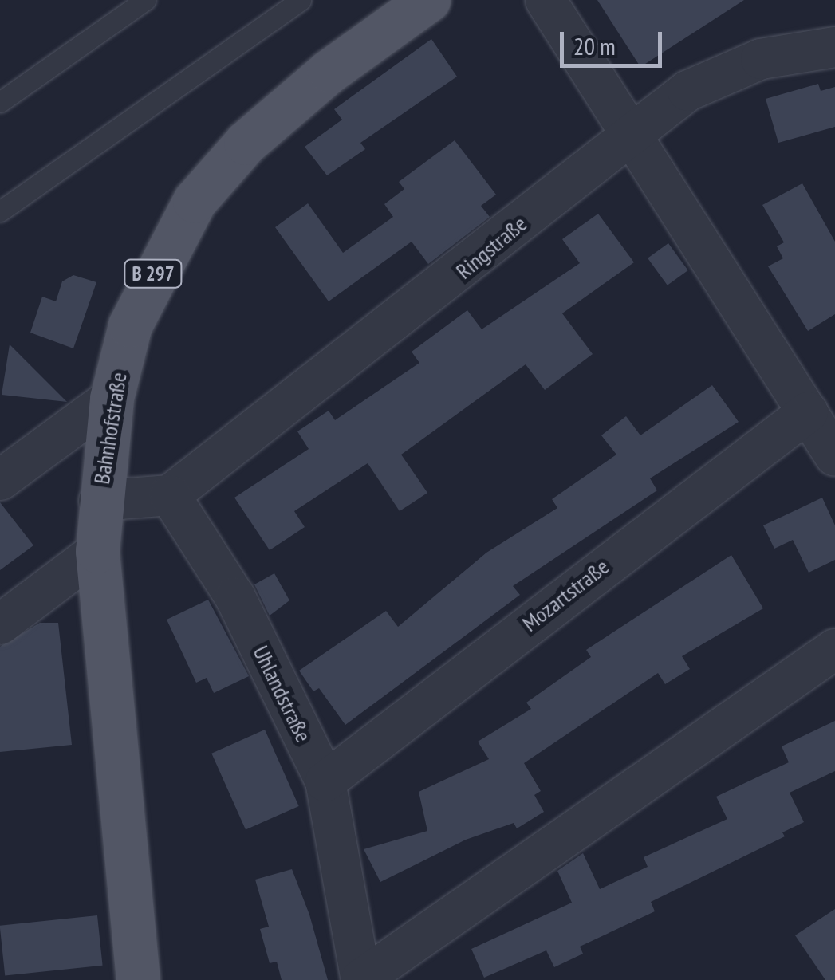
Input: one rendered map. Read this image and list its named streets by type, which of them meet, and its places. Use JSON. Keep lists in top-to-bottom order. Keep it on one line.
{"streets":{"main road":["B 297","Bahnhofstraße"],"street":["Ringstraße","Mozartstraße","Uhlandstraße"]},"crossings":[["Ringstraße","Uhlandstraße"],["Mozartstraße","Uhlandstraße"]],"scale_bar":"20 m"}
